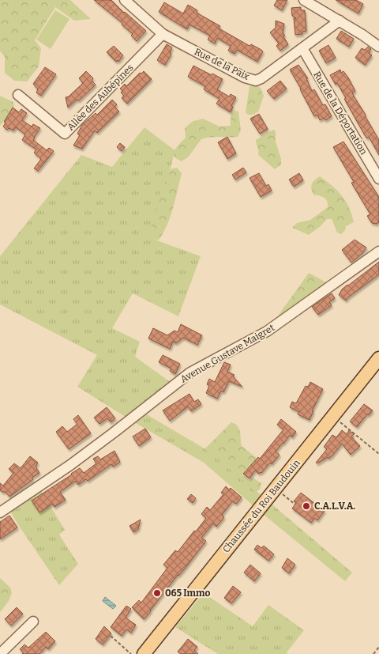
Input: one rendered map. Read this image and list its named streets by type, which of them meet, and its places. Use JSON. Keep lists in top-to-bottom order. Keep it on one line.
{"streets":{"main road":["Chaussée du Roi Baudouin"],"street":["Rue de la Paix","Allée des Aubépines","Rue de la Déportation","Avenue Gustave Maigret"]},"crossings":[["Rue de la Paix","Allée des Aubépines"],["Rue de la Paix","Rue de la Déportation"]],"places":["C.A.L.V.A.","065 Immo"]}
